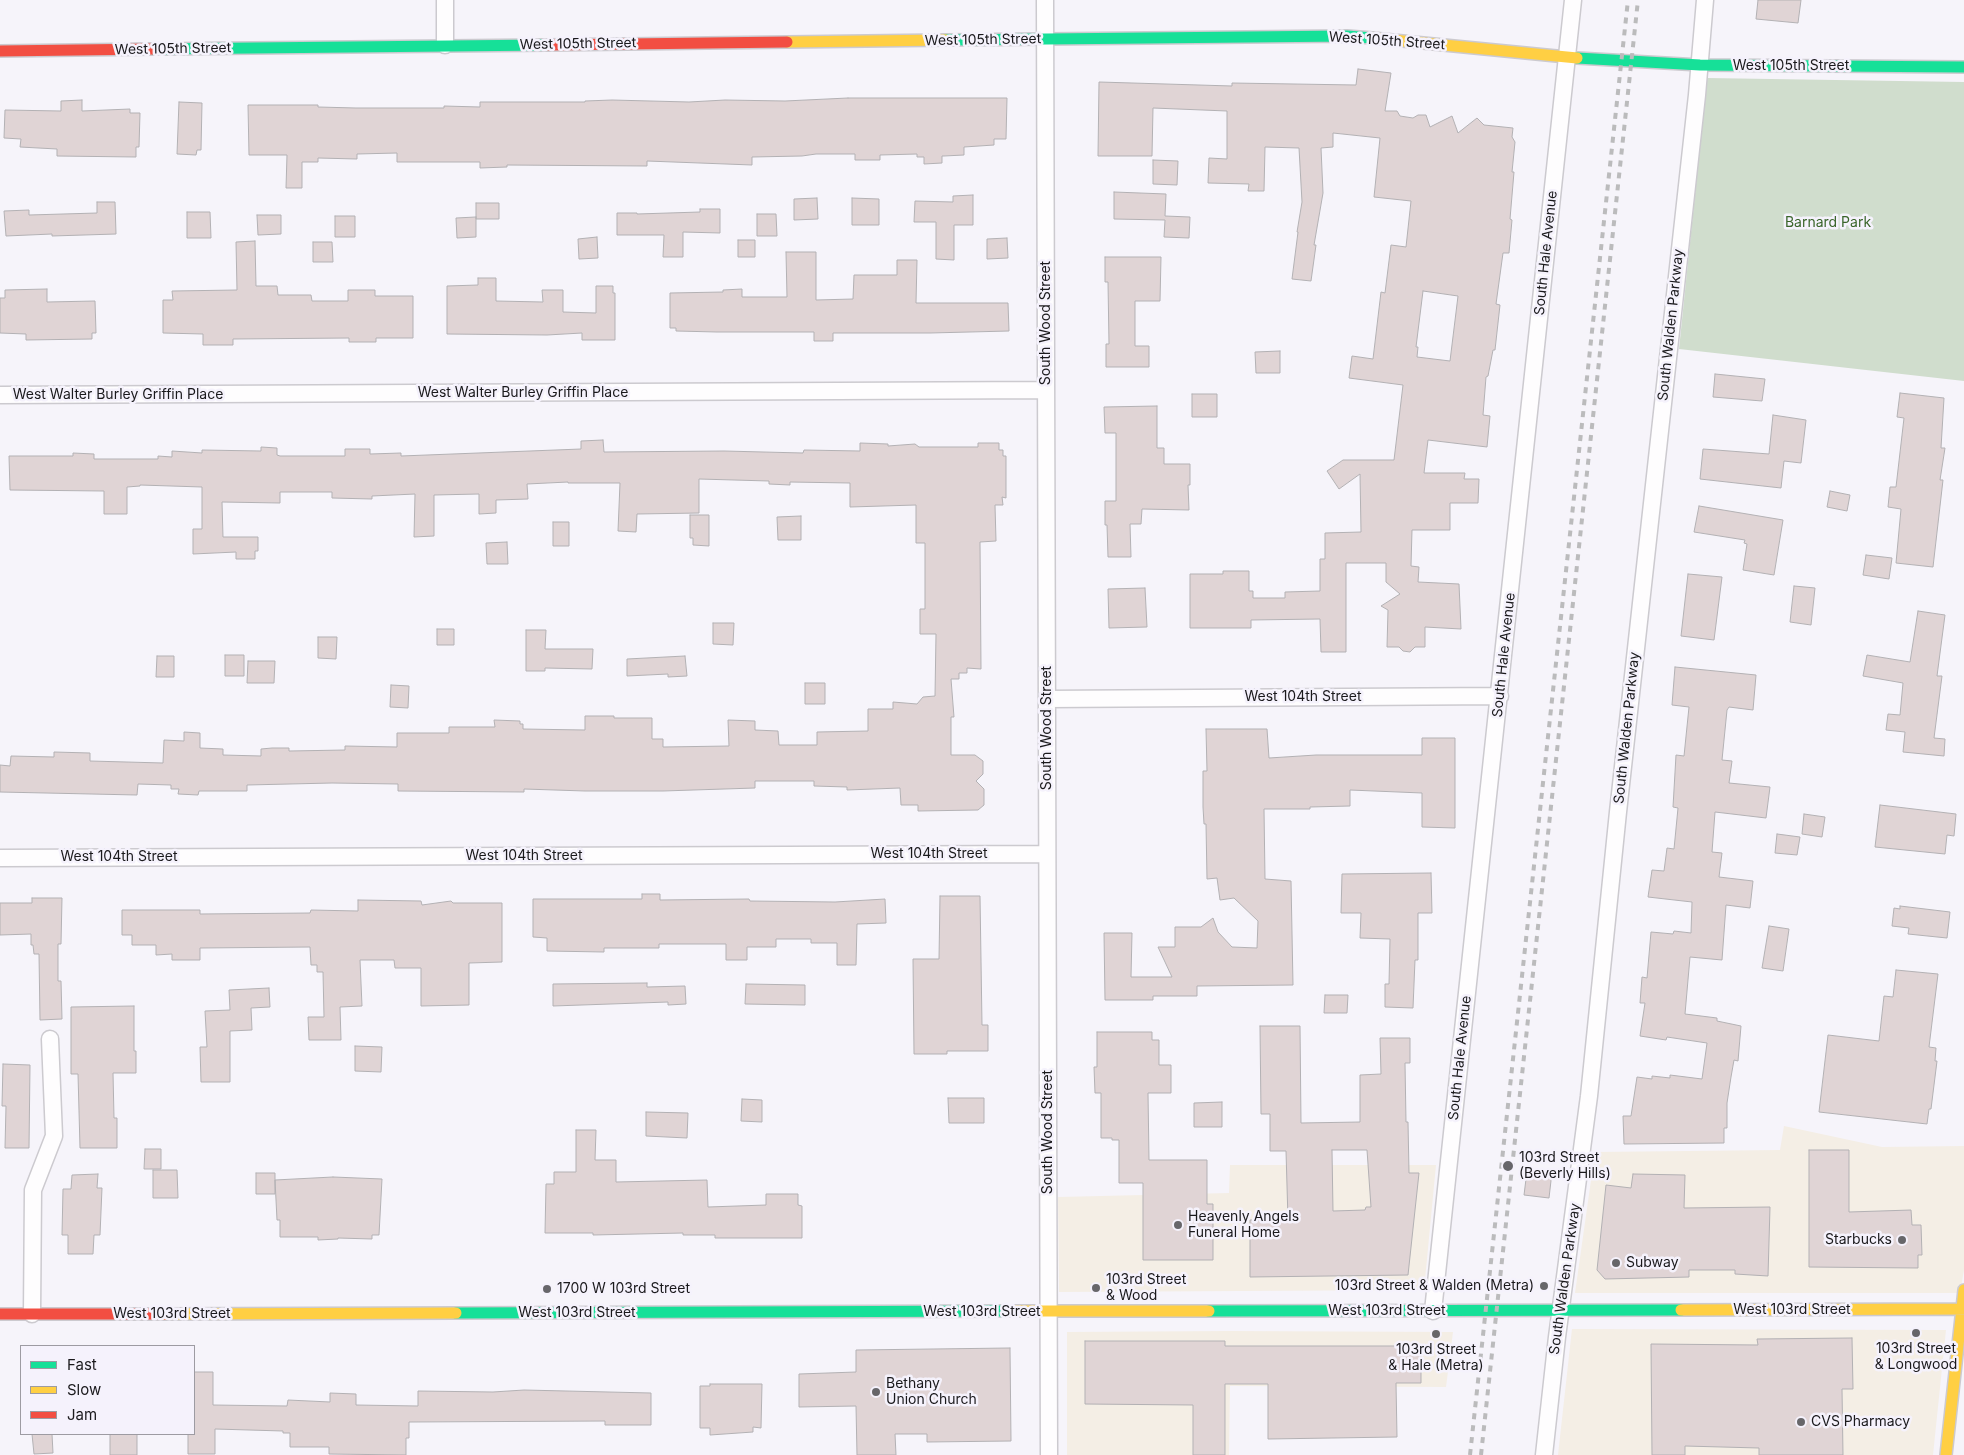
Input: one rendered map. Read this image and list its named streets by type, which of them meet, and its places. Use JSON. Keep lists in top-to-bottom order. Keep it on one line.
{"streets":{"street":["West 105th Street","South Hale Avenue","South Wood Street","South Walden Parkway","West Walter Burley Griffin Place","West 104th Street","West 103rd Street"]},"crossings":[["West 105th Street","South Hale Avenue"],["West 105th Street","South Wood Street"],["West 105th Street","South Walden Parkway"],["South Hale Avenue","West 104th Street"],["South Hale Avenue","West 103rd Street"],["South Wood Street","West Walter Burley Griffin Place"],["South Wood Street","West 104th Street"],["South Wood Street","West 103rd Street"],["South Walden Parkway","West 103rd Street"]],"parks":["Barnard Park"],"places":["103rd Street (Beverly Hills)","Heavenly Angels Funeral Home","Starbucks","Subway","103rd Street & Walden (Metra)","103rd Street & Wood","1700 W 103rd Street","103rd Street & Longwood","103rd Street & Hale (Metra)","Bethany Union Church","CVS Pharmacy"],"legend":["Fast","Slow","Jam"]}
